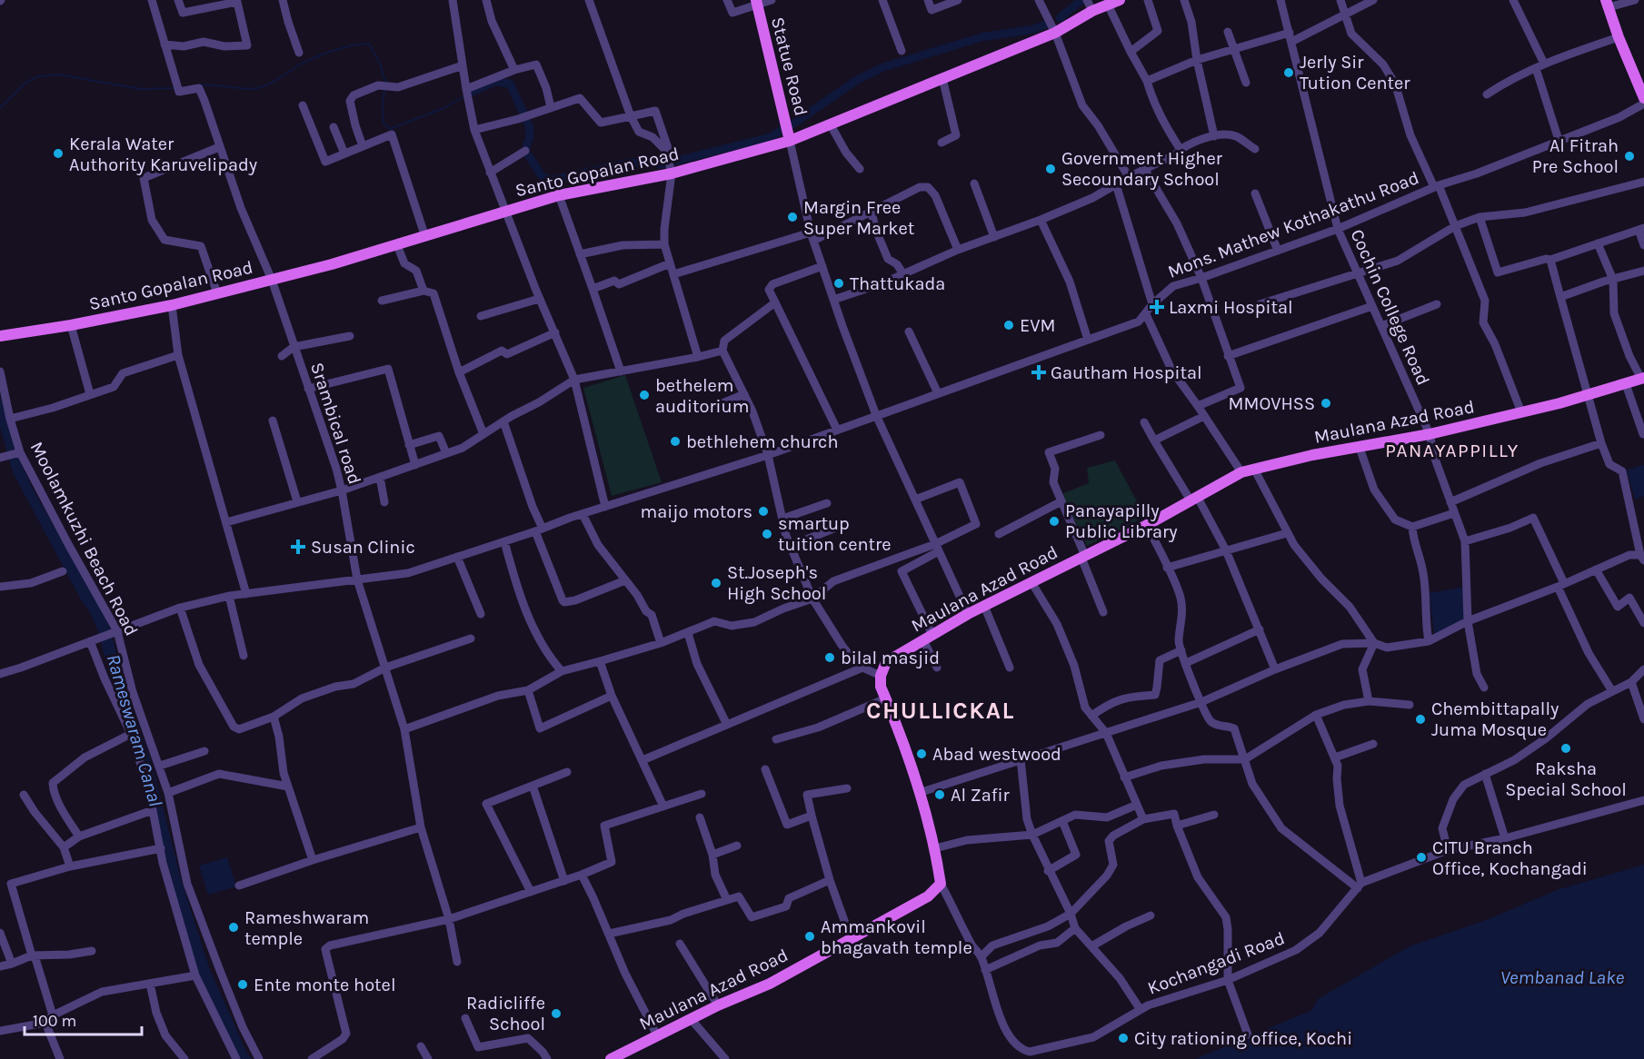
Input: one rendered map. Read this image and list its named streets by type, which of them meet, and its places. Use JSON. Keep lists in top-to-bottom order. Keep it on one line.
{"streets":{"main road":["Statue Road","Santo Gopalan Road","Maulana Azad Road"],"street":["Mons. Mathew Kothakathu Road","Cochin College Road","Srambical road","Moolamkuzhi Beach Road","Kochangadi Road"]},"crossings":[["Statue Road","Santo Gopalan Road"],["Santo Gopalan Road","Srambical road"],["Mons. Mathew Kothakathu Road","Cochin College Road"],["Mons. Mathew Kothakathu Road","Srambical road"],["Mons. Mathew Kothakathu Road","Moolamkuzhi Beach Road"],["Cochin College Road","Maulana Azad Road"],["Maulana Azad Road","Kochangadi Road"]],"districts":["PANAYAPPILLY","CHULLICKAL"],"water":["Rameswaram Canal","Vembanad Lake"],"places":{"other":["Jerly Sir Tution Center","Kerala Water Authority Karuvelipady","Al Fitrah Pre School","Government Higher Secoundary School","Margin Free Super Market","Thattukada","EVM","bethelem auditorium","MMOVHSS","bethlehem church","maijo motors","Panayapilly Public Library","smartup tuition centre","St.Joseph's High School","bilal masjid","Chembittapally Juma Mosque","Raksha Special School","Abad westwood","Al Zafir","CITU Branch Office, Kochangadi","Rameshwaram temple","Ammankovil bhagavath temple","Ente monte hotel","Radicliffe School","City rationing office, Kochi"],"health":["Laxmi Hospital","Gautham Hospital","Susan Clinic"]},"scale_bar":"100 m"}
